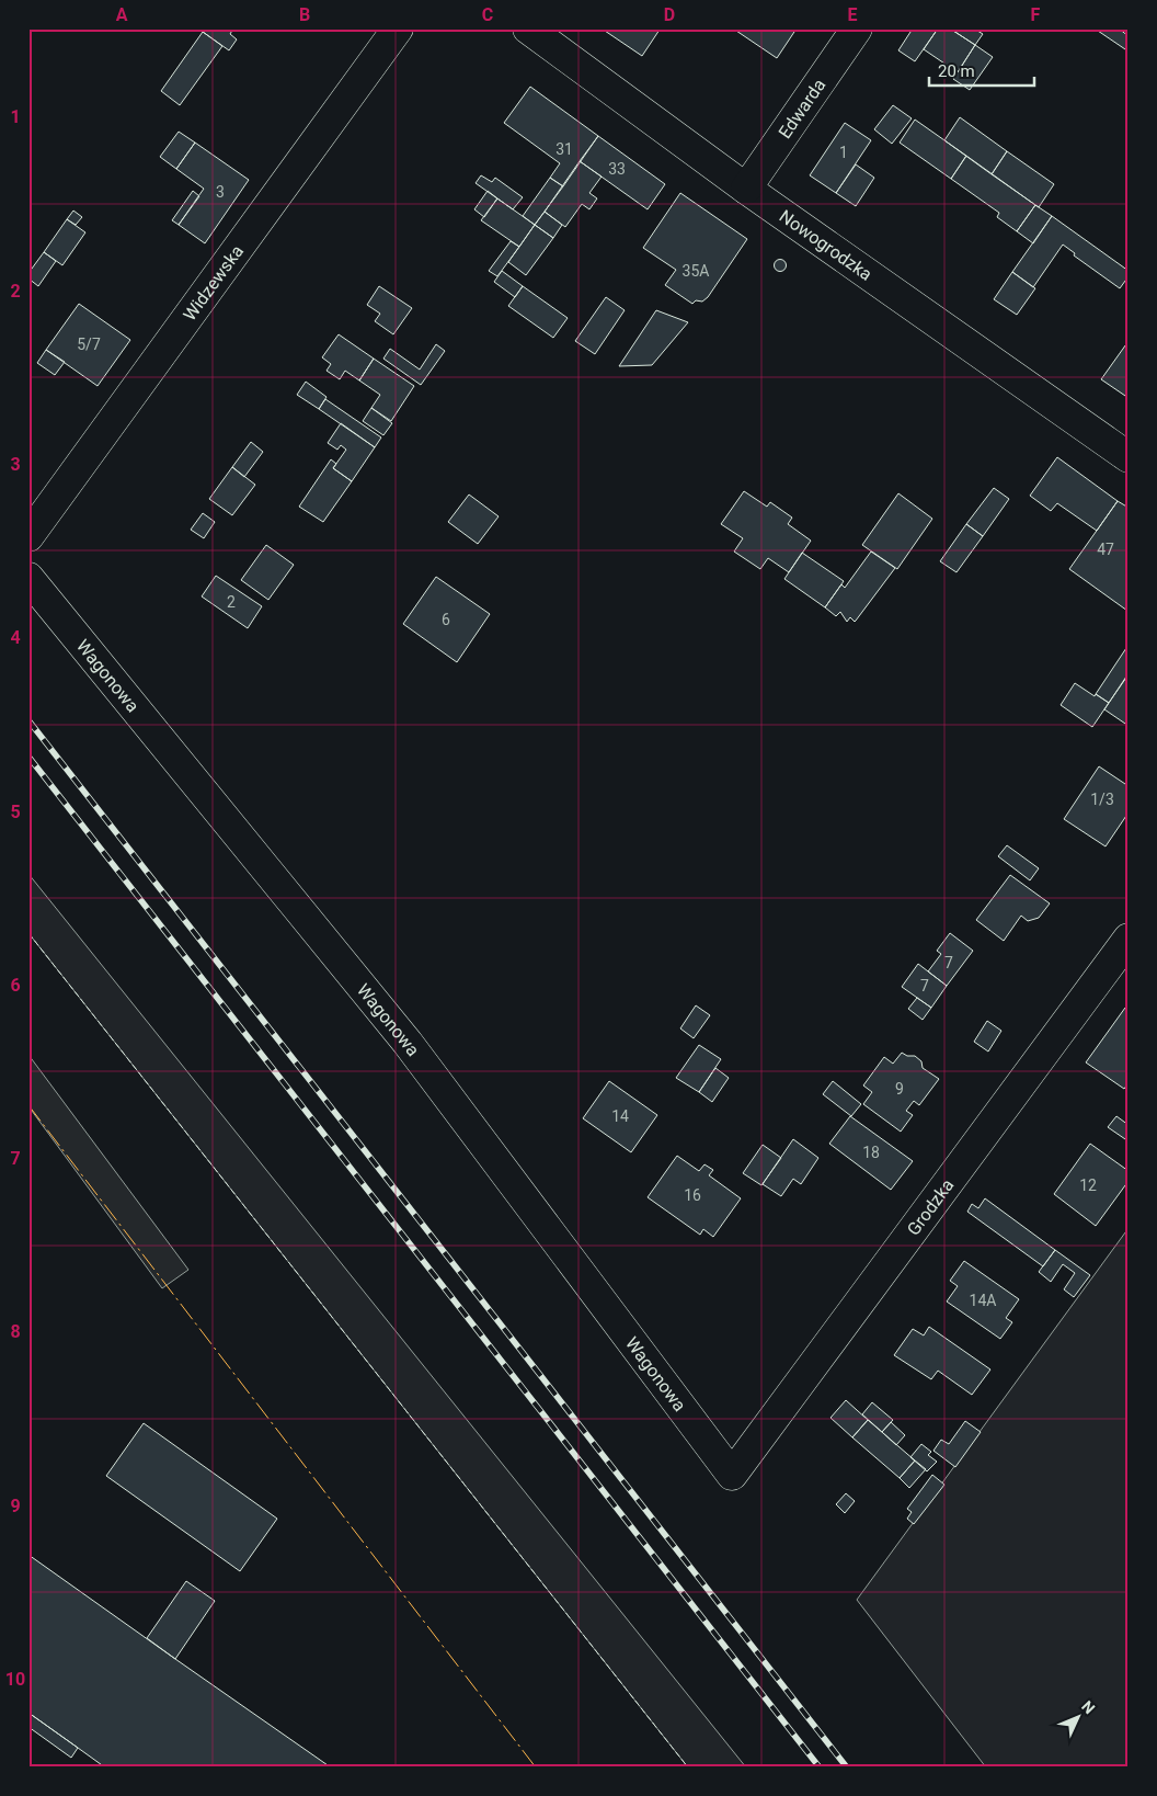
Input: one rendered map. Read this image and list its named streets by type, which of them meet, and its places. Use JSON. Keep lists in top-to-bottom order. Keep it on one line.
{"streets":{"street":["Edwarda","Nowogrodzka","Widzewska","Wagonowa","Grodzka"]},"crossings":[["Edwarda","Nowogrodzka"],["Wagonowa","Grodzka"]],"house_numbers":["31","1","33","3","35A","5/7","47","2","6","1/3","7","7","9","14","18","12","16","14A"],"scale_bar":"20 m","north":"top right","grid":{"columns":["A","B","C","D","E","F"],"rows":["1","2","3","4","5","6","7","8","9","10"]}}
